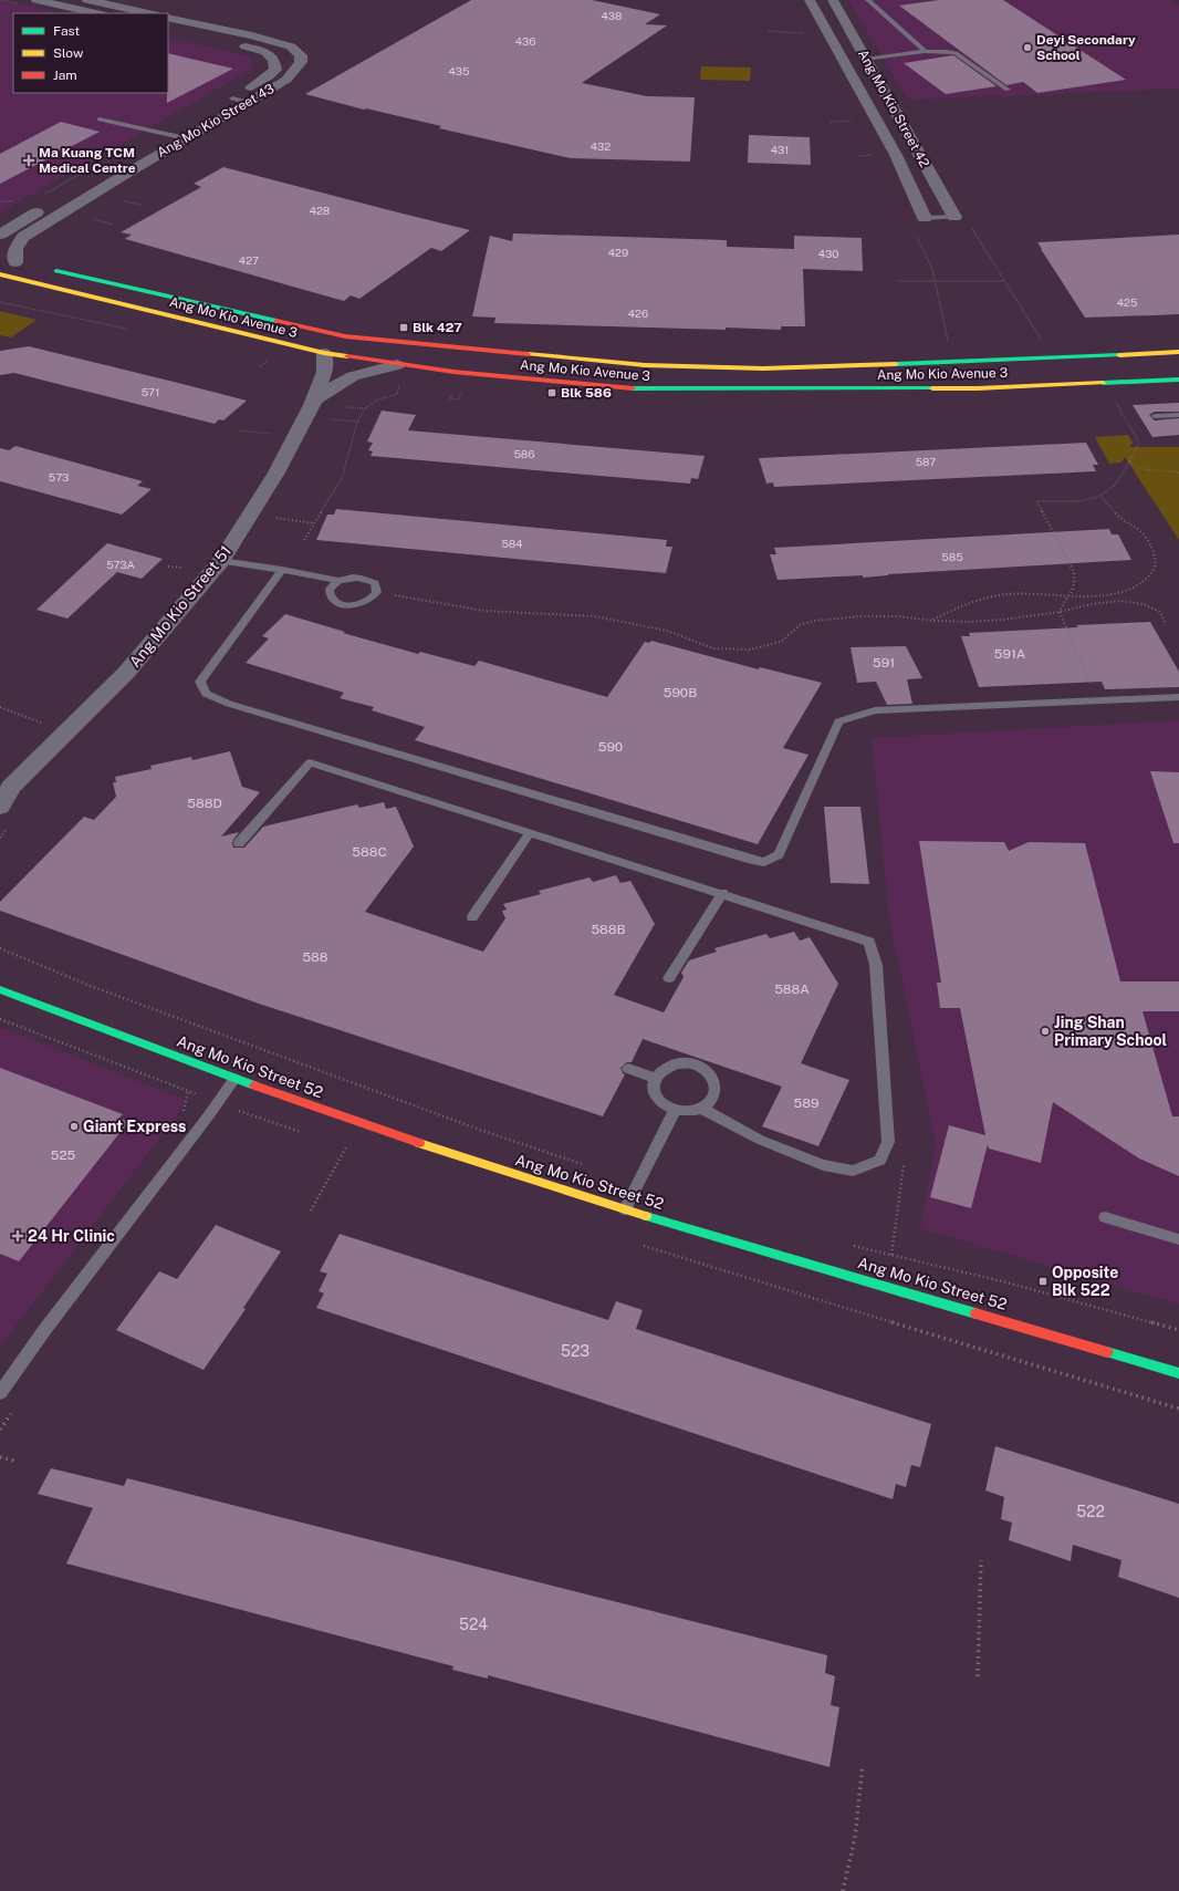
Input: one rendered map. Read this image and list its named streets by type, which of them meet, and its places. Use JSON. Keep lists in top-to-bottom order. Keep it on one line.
{"streets":{"main road":["Ang Mo Kio Avenue 3","Ang Mo Kio Street 52"],"street":["Ang Mo Kio Street 42","Ang Mo Kio Street 43","Ang Mo Kio Street 51"]},"crossings":[["Ang Mo Kio Avenue 3","Ang Mo Kio Street 51"]],"places":{"other":["Deyi Secondary School","Jing Shan Primary School","Giant Express"],"health":["Ma Kuang TCM Medical Centre","24 Hr Clinic"],"transit":["Blk 427","Blk 586","Opposite Blk 522"]},"house_numbers":["438","436","435","432","431","428","429","430","427","425","426","571","586","587","573","584","585","573A","591A","591","590B","590","588D","588C","588B","588","588A","589","525","523","522","524"],"legend":["Fast","Slow","Jam"]}
